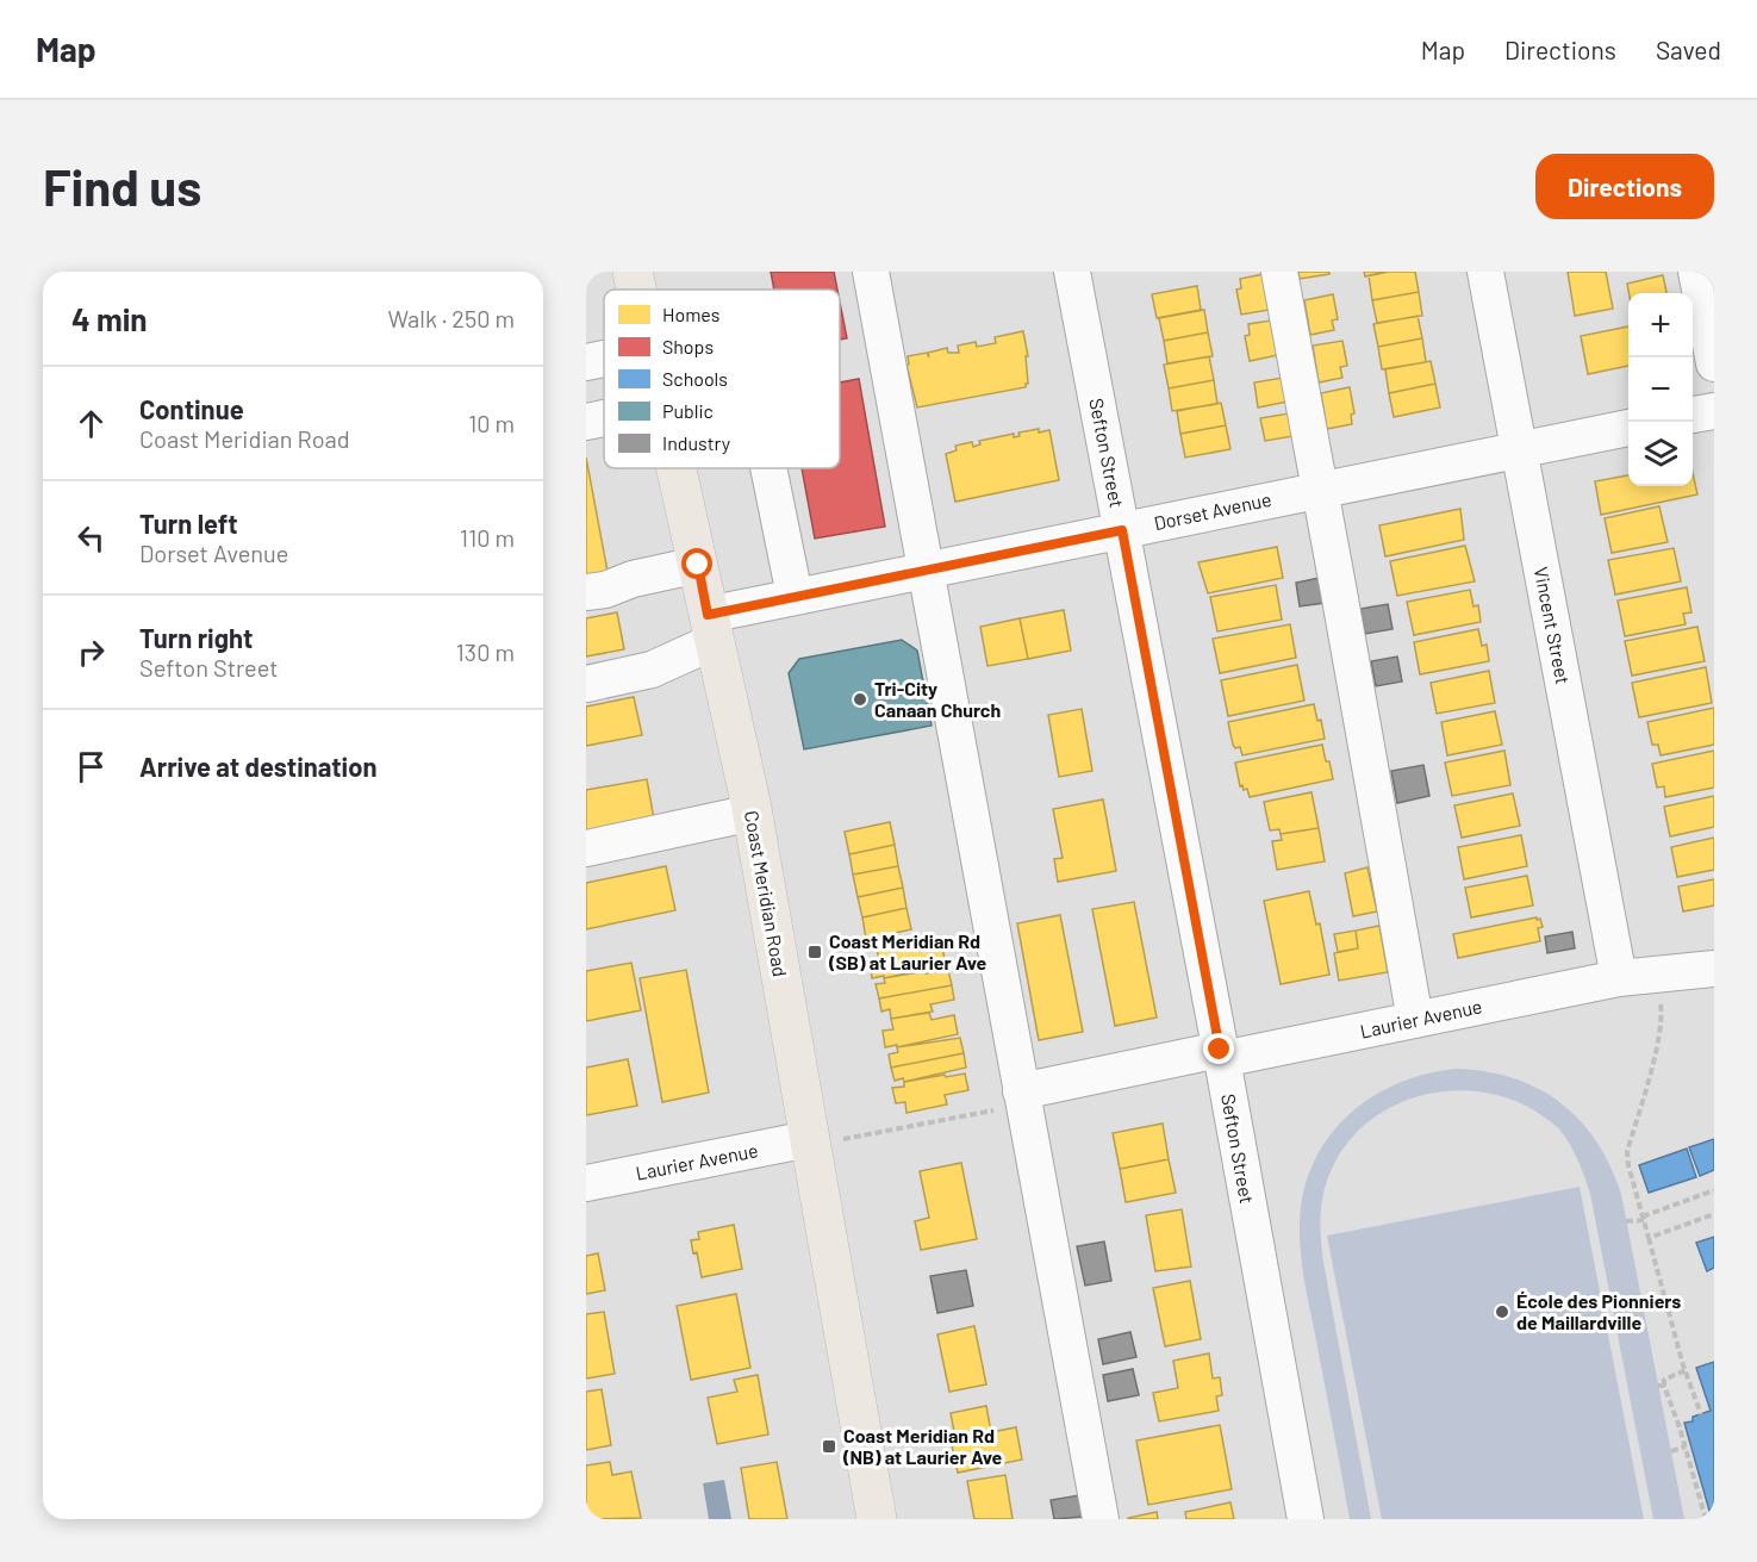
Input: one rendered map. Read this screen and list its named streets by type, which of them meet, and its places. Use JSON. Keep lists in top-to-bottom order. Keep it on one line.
{"streets":{"main road":["Coast Meridian Road"],"street":["Sefton Street","Dorset Avenue","Vincent Street","Laurier Avenue"]},"crossings":[["Sefton Street","Dorset Avenue"],["Sefton Street","Laurier Avenue"],["Dorset Avenue","Vincent Street"],["Dorset Avenue","Coast Meridian Road"],["Vincent Street","Laurier Avenue"],["Coast Meridian Road","Laurier Avenue"]],"places":{"other":["Tri-City Canaan Church","École des Pionniers de Maillardville"],"transit":["Coast Meridian Rd (SB) at Laurier Ave","Coast Meridian Rd (NB) at Laurier Ave"]},"legend":["Homes","Shops","Schools","Public","Industry"],"page":{"header":"Map","nav":["Map","Directions","Saved"],"buttons":"Directions","title":"Find us","heading":["4 min","Walk · 250 m"],"map_buttons":["+","−"],"list":[["Continue","Coast Meridian Road","10 m"],["Turn left","Dorset Avenue","110 m"],["Turn right","Sefton Street","130 m"],"Arrive at destination"]}}
